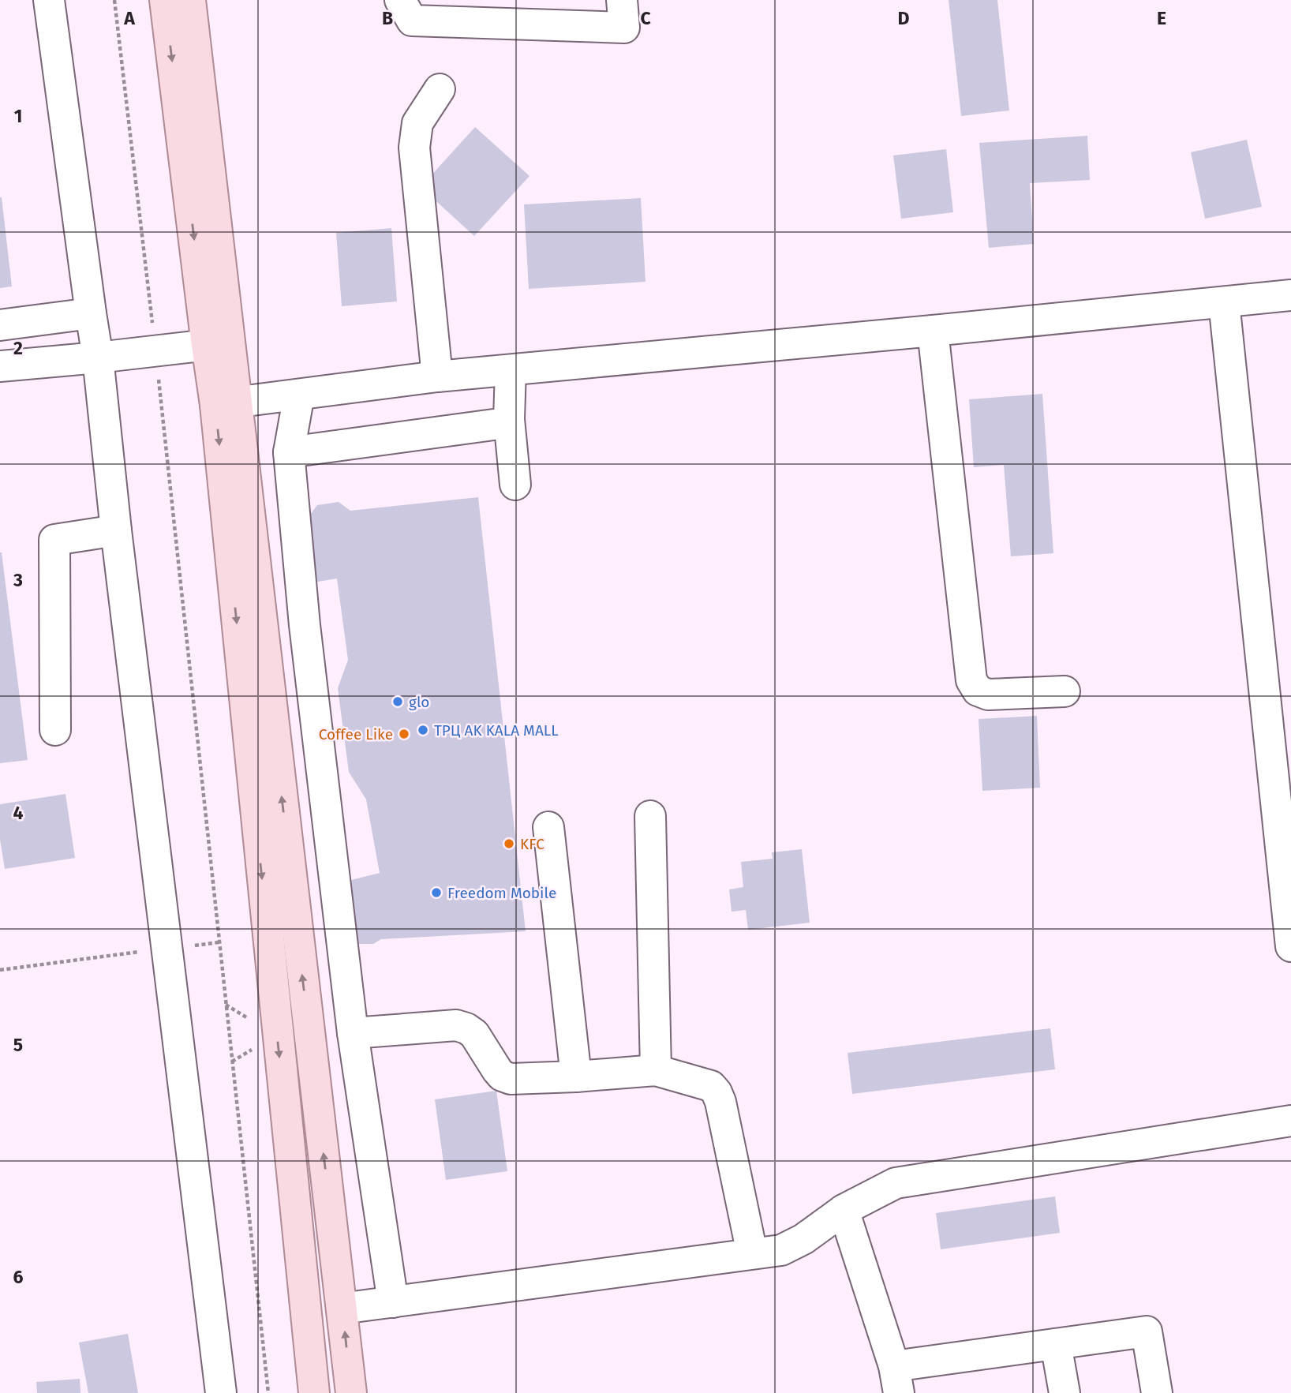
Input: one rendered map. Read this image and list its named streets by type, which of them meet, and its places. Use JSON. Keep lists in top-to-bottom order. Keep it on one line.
{"places":["glo","ТРЦ AK KALA MALL","Coffee Like","KFC","Freedom Mobile"],"grid":{"columns":["A","B","C","D","E"],"rows":["1","2","3","4","5","6"]}}
